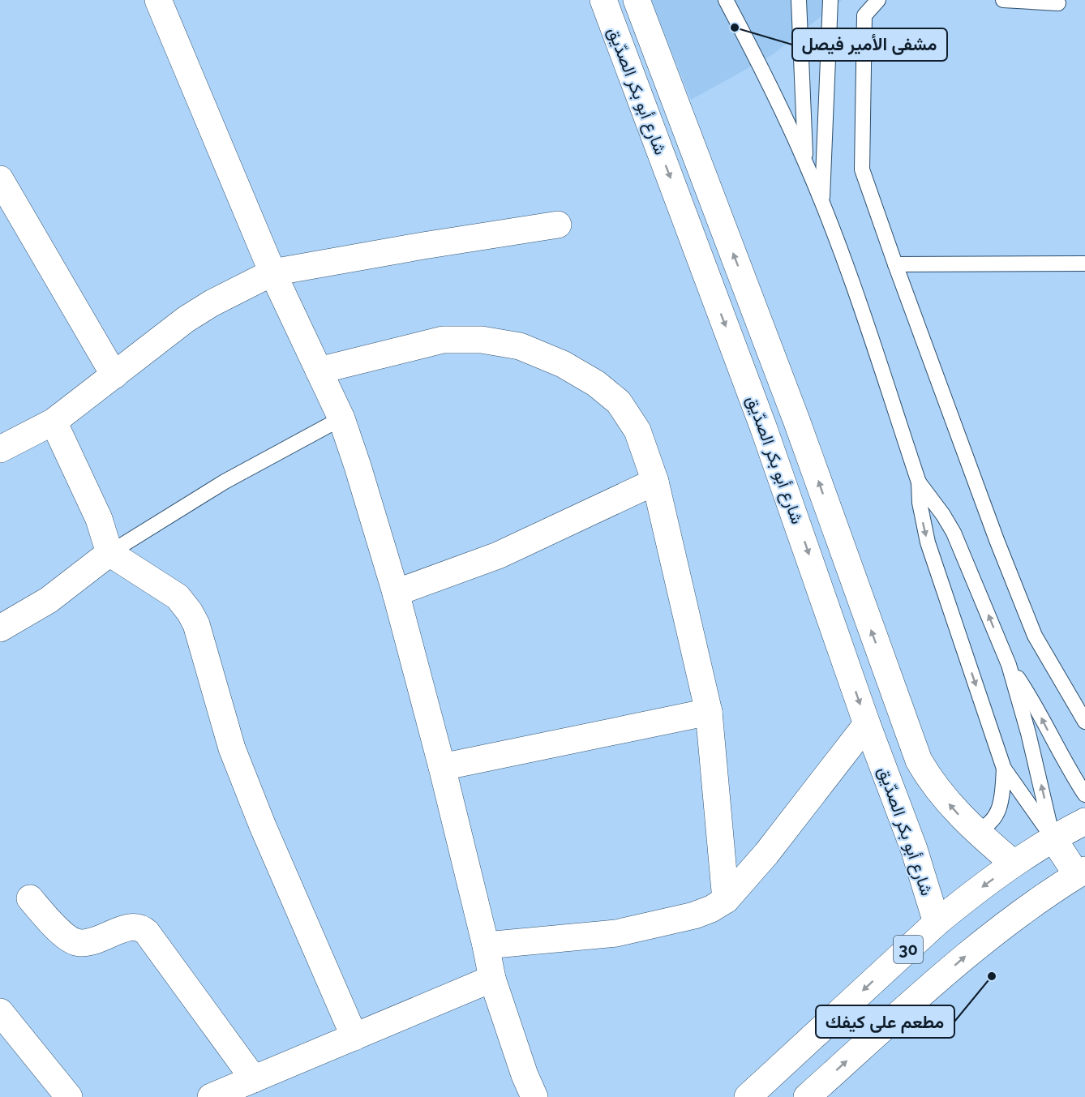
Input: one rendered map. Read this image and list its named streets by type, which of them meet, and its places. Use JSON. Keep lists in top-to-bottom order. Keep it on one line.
{"streets":{"street":["شارع أبو بكر الصدّيق","30"]},"crossings":[["شارع أبو بكر الصدّيق","30"]],"places":["مشفى الأمير فيصل","مطعم على كيفك"]}
